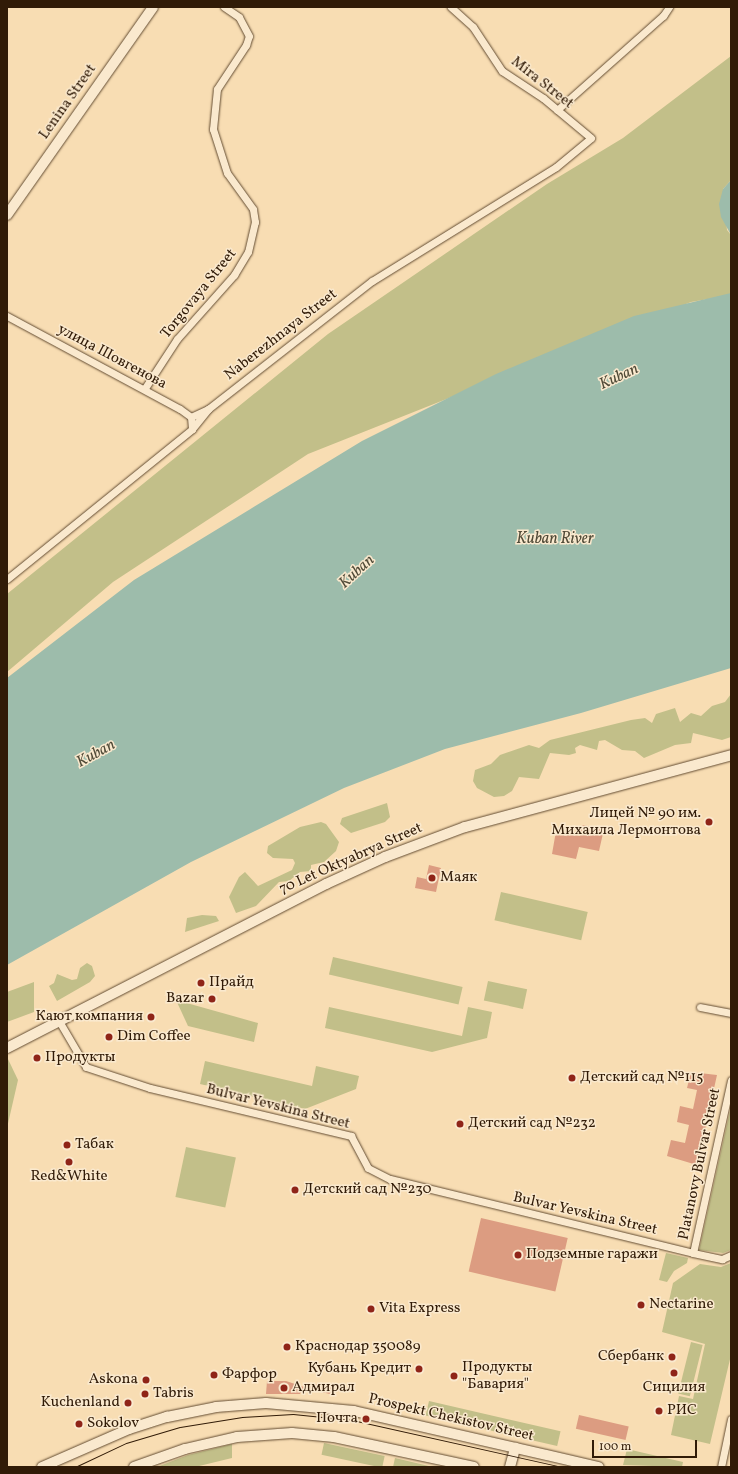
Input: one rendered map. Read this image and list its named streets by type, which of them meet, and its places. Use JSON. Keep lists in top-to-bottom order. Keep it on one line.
{"streets":{"main road":["Lenina Street","70 Let Oktyabrya Street","Prospekt Chekistov Street"],"street":["Mira Street","Torgovaya Street","Naberezhnaya Street","улица Шовгенова","Bulvar Yevskina Street","Platanovy Bulvar Street"]},"crossings":[["Mira Street","Naberezhnaya Street"],["Torgovaya Street","улица Шовгенова"],["70 Let Oktyabrya Street","Bulvar Yevskina Street"],["Bulvar Yevskina Street","Platanovy Bulvar Street"]],"water":["Kuban","Kuban River"],"places":["Лицей № 90 им. Михаила Лермонтова","Маяк","Прайд","Bazar","Кают компания","Dim Coffee","Продукты","Детский сад №115","Детский сад №232","Табак","Red&White","Детский сад №230","Подземные гаражи","Nectarine","Vita Express","Краснодар 350089","Сбербанк","Кубань Кредит","Сицилия","Фарфор","Продукты \"Бавария\"","Askona","Адмирал","Tabris","Kuchenland","РИС","Почта","Sokolov"],"scale_bar":"100 m"}
